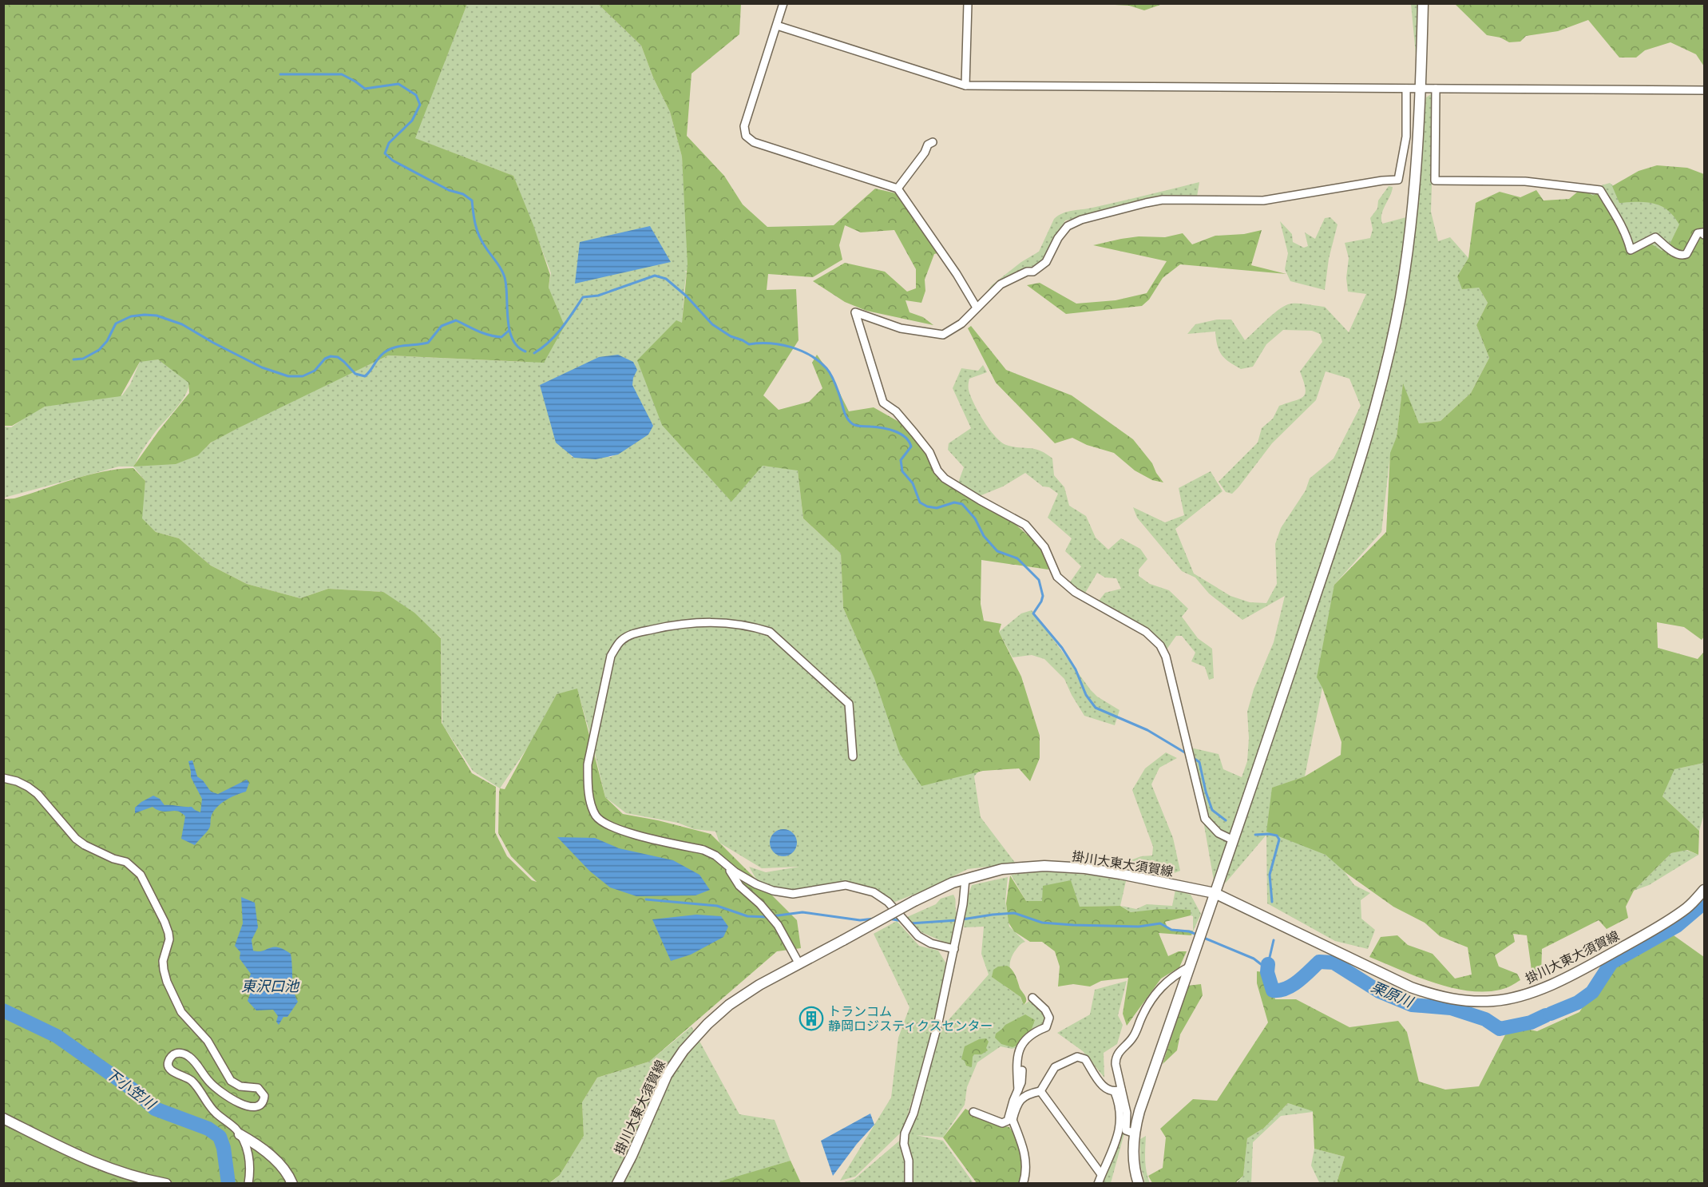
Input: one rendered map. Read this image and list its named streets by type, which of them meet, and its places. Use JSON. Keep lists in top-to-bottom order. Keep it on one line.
{"streets":{"street":["掛川大東大須賀線"]},"water":["東沢口池","栗原川","下小笠川"],"places":{"building":["トランコム 静岡ロジスティクスセンター"]}}
